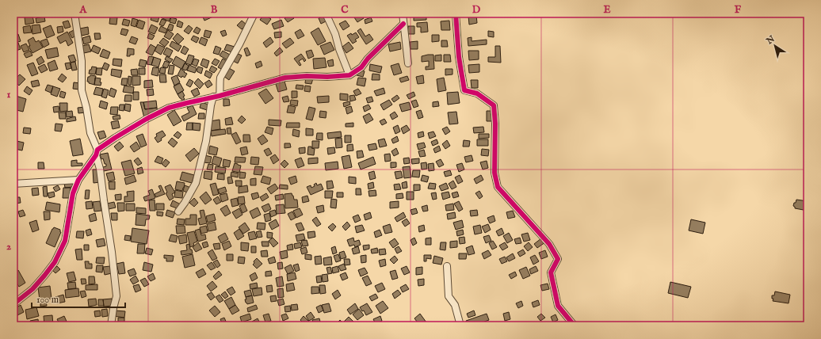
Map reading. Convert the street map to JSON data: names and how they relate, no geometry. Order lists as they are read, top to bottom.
{
  "scale_bar": "100 m",
  "north": "top left",
  "grid": {
    "columns": [
      "A",
      "B",
      "C",
      "D",
      "E",
      "F"
    ],
    "rows": ["1", "2"]
  }
}
